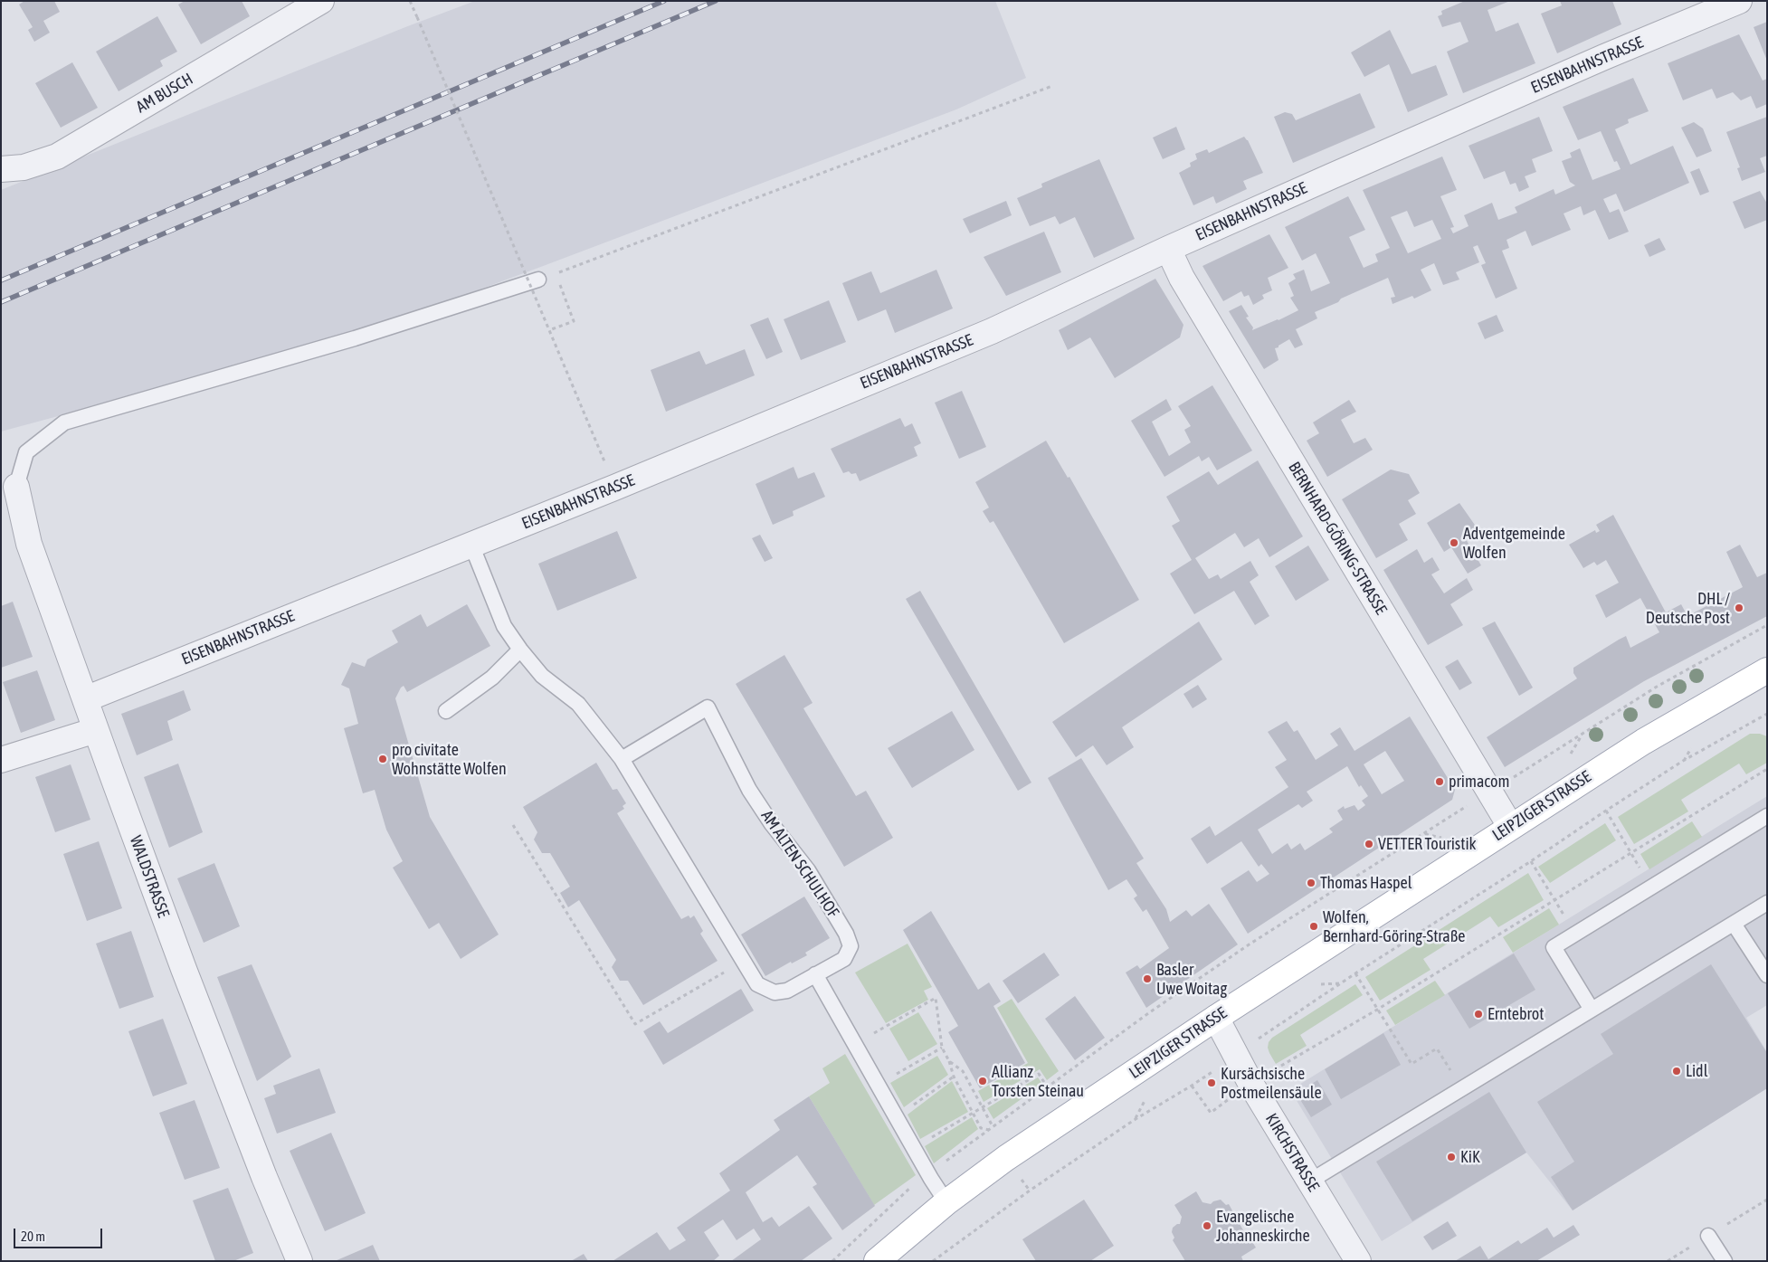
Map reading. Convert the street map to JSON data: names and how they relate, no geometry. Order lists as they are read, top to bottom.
{
  "streets": {
    "main road": ["LEIPZIGER STRASSE"],
    "street": [
      "EISENBAHNSTRASSE",
      "AM BUSCH",
      "BERNHARD-GÖRING-STRASSE",
      "WALDSTRASSE",
      "KIRCHSTRASSE"
    ],
    "lane": ["AM ALTEN SCHULHOF"]
  },
  "crossings": [
    ["EISENBAHNSTRASSE", "BERNHARD-GÖRING-STRASSE"],
    ["EISENBAHNSTRASSE", "AM ALTEN SCHULHOF"],
    ["EISENBAHNSTRASSE", "WALDSTRASSE"],
    ["BERNHARD-GÖRING-STRASSE", "LEIPZIGER STRASSE"],
    ["LEIPZIGER STRASSE", "KIRCHSTRASSE"]
  ],
  "places": [
    "Adventgemeinde Wolfen",
    "DHL / Deutsche Post",
    "pro civitate Wohnstätte Wolfen",
    "primacom",
    "VETTER Touristik",
    "Thomas Haspel",
    "Wolfen, Bernhard-Göring-Straße",
    "Basler Uwe Woitag",
    "Erntebrot",
    "Lidl",
    "Allianz Torsten Steinau",
    "Kursächsische Postmeilensäule",
    "KiK",
    "Evangelische Johanneskirche"
  ],
  "scale_bar": "20 m"
}
